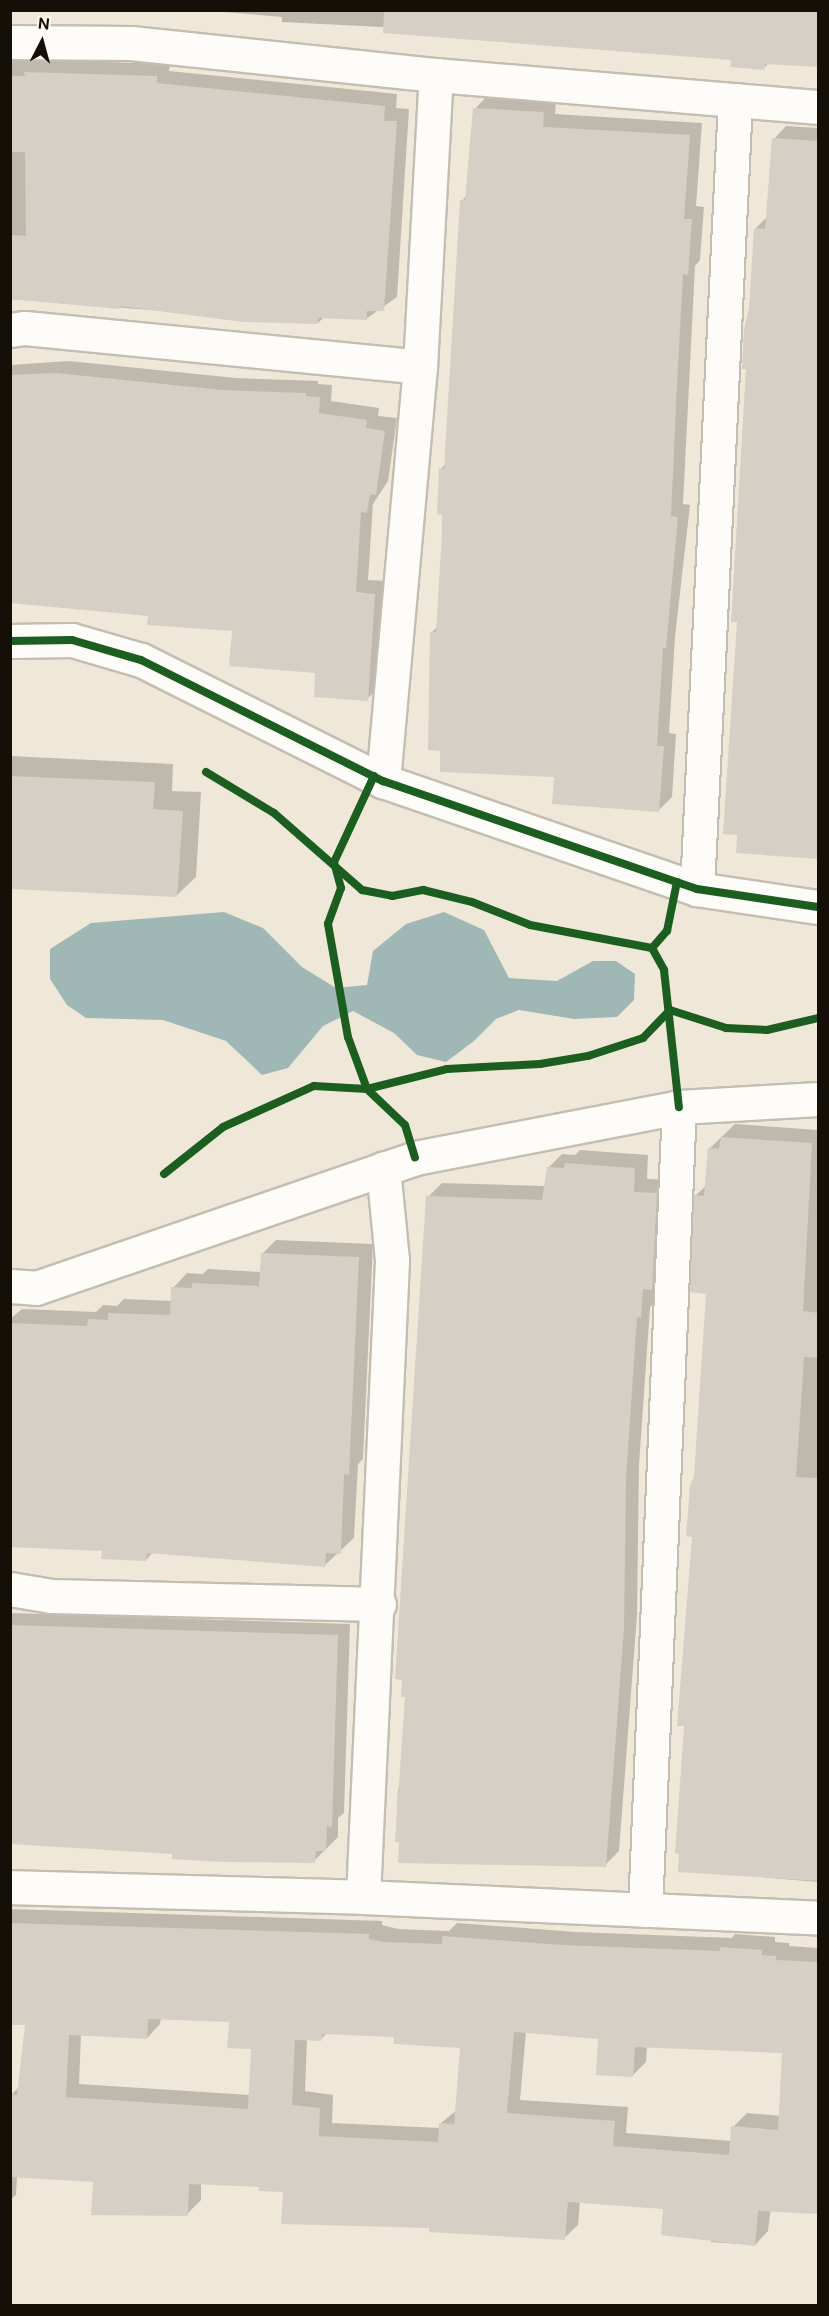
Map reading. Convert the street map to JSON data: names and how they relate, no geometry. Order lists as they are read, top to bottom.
{
  "north": "top"
}
